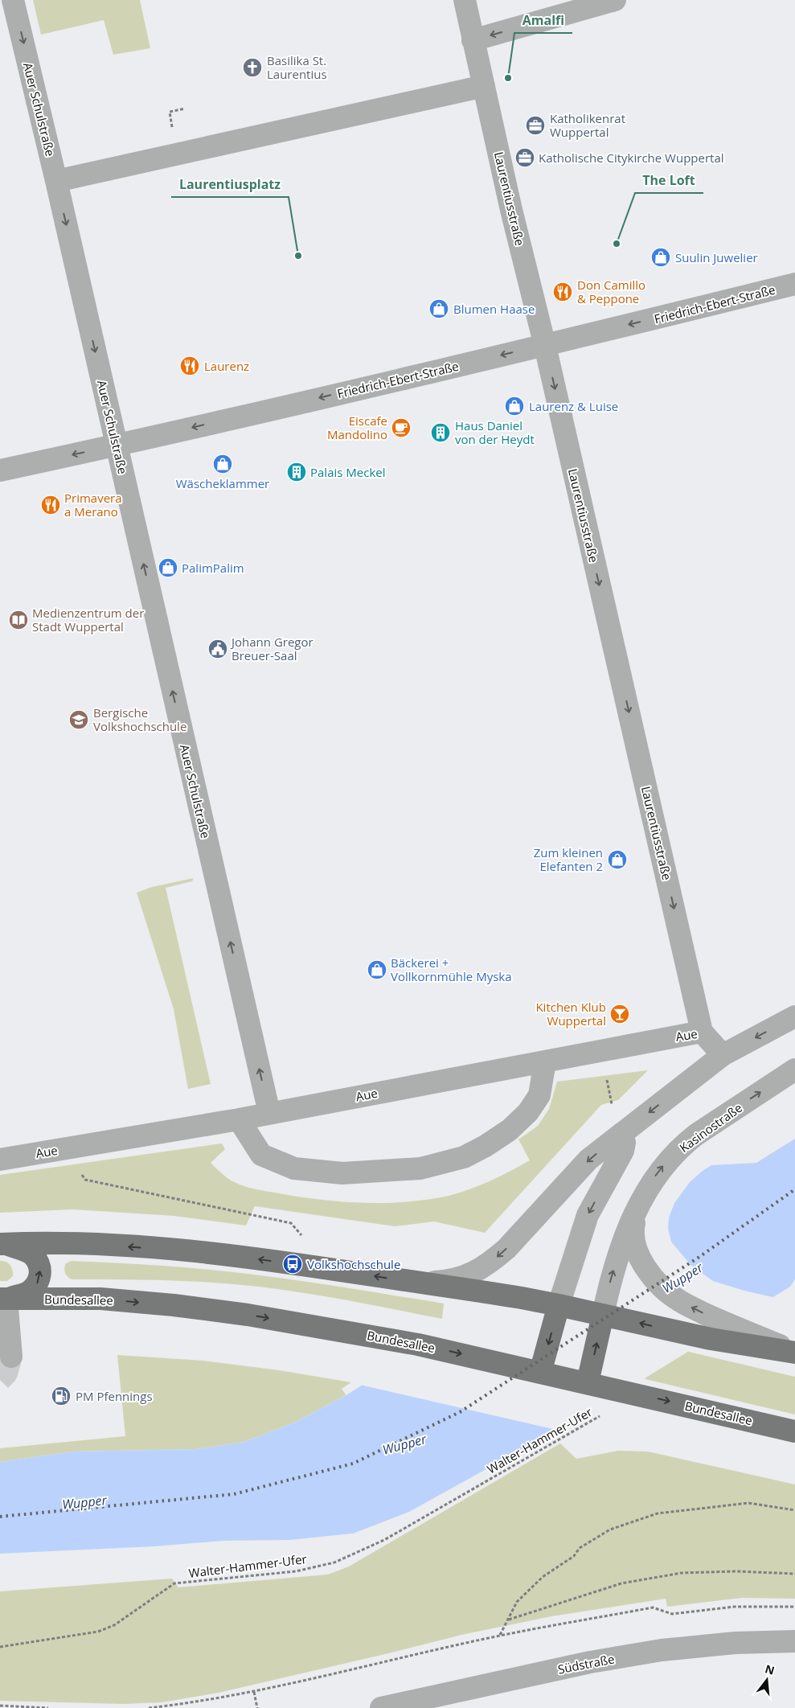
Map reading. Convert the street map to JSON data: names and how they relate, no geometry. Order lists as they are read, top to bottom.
{
  "streets": {
    "main road": ["Bundesallee"],
    "street": [
      "Auer Schulstraße",
      "Laurentiusstraße",
      "Friedrich-Ebert-Straße",
      "Aue",
      "Kasinostraße",
      "Südstraße"
    ],
    "path": ["Walter-Hammer-Ufer"]
  },
  "crossings": [
    ["Auer Schulstraße", "Friedrich-Ebert-Straße"],
    ["Auer Schulstraße", "Aue"],
    ["Laurentiusstraße", "Friedrich-Ebert-Straße"],
    ["Laurentiusstraße", "Aue"],
    ["Bundesallee", "Walter-Hammer-Ufer"]
  ],
  "one_way": ["Laurentiusstraße", "Friedrich-Ebert-Straße"],
  "water": ["Wupper"],
  "places": {
    "church": ["Basilika St. Laurentius"],
    "other": ["Amalfi", "The Loft", "Laurentiusplatz"],
    "office": ["Katholikenrat Wuppertal", "Katholische Citykirche Wuppertal"],
    "shop": [
      "Suulin Juwelier",
      "Blumen Haase",
      "Laurenz & Luise",
      "Wäscheklammer",
      "PalimPalim",
      "Zum kleinen Elefanten 2",
      "Bäckerei + Vollkornmühle Myska"
    ],
    "restaurant": ["Don Camillo & Peppone", "Laurenz", "Primavera a Merano"],
    "cafe": ["Eiscafe Mandolino"],
    "building": ["Haus Daniel von der Heydt", "Palais Meckel"],
    "library": ["Medienzentrum der Stadt Wuppertal"],
    "public building": ["Johann Gregor Breuer-Saal"],
    "school or university": ["Bergische Volkshochschule"],
    "bar": ["Kitchen Klub Wuppertal"],
    "bus stop": ["Volkshochschule"],
    "fuel station": ["PM Pfennings"]
  },
  "north": "top"
}
